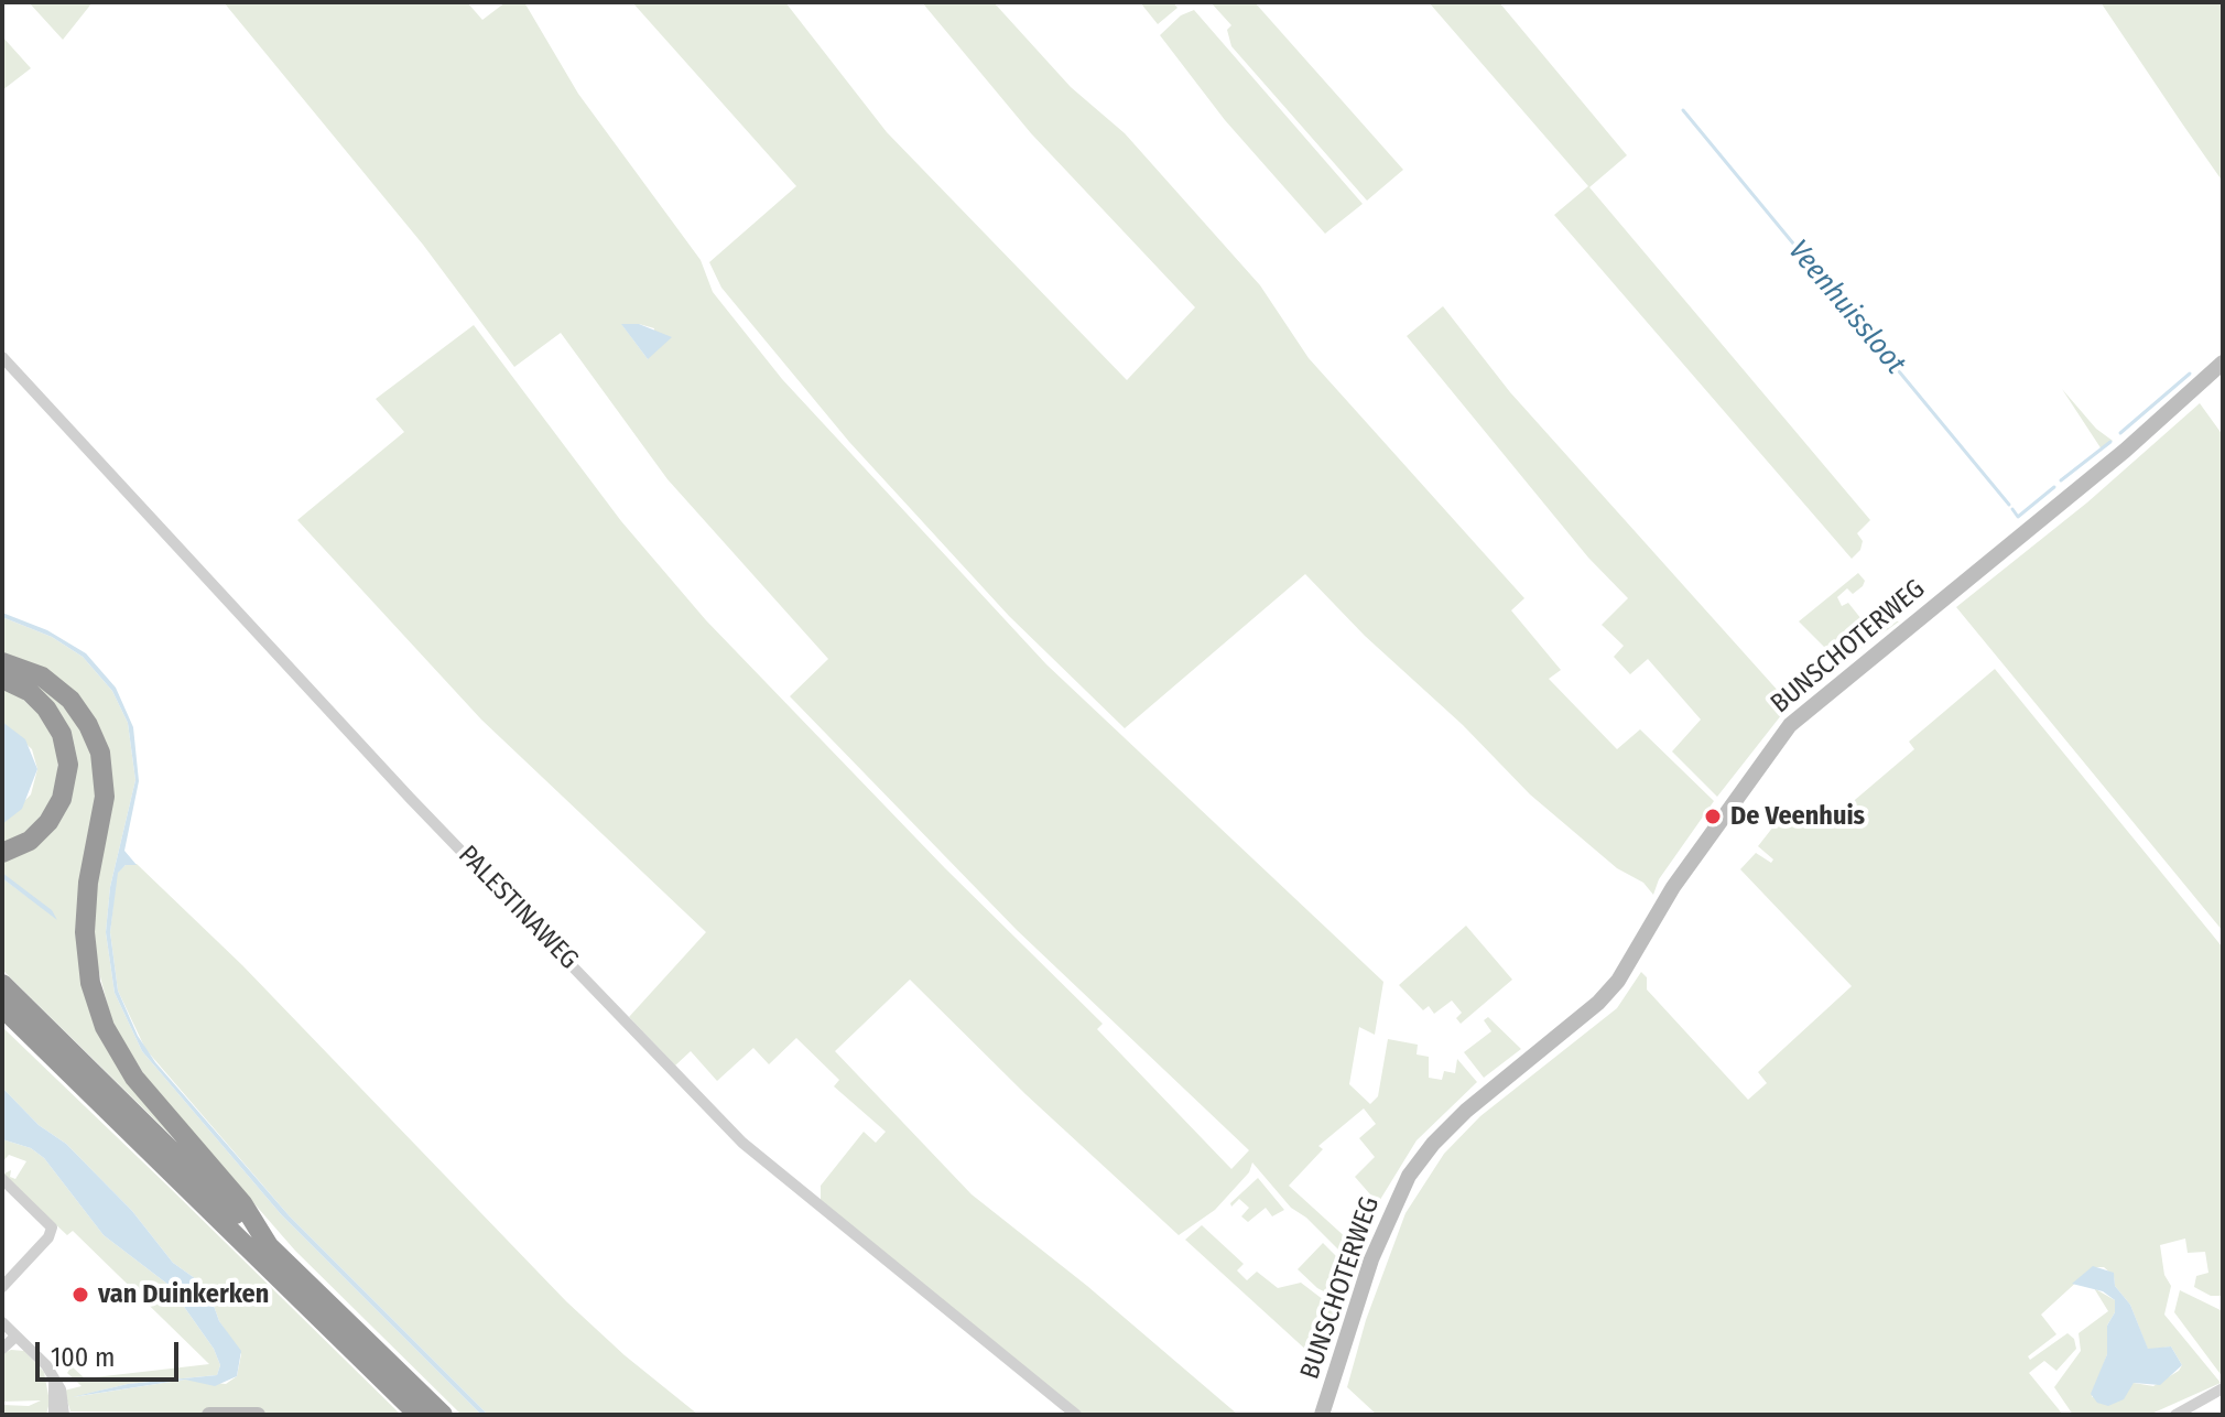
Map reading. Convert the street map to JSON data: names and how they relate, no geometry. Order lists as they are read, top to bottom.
{
  "streets": {
    "main road": ["BUNSCHOTERWEG"],
    "street": ["PALESTINAWEG"]
  },
  "water": ["Veenhuissloot"],
  "places": ["De Veenhuis", "van Duinkerken"],
  "scale_bar": "100 m"
}
